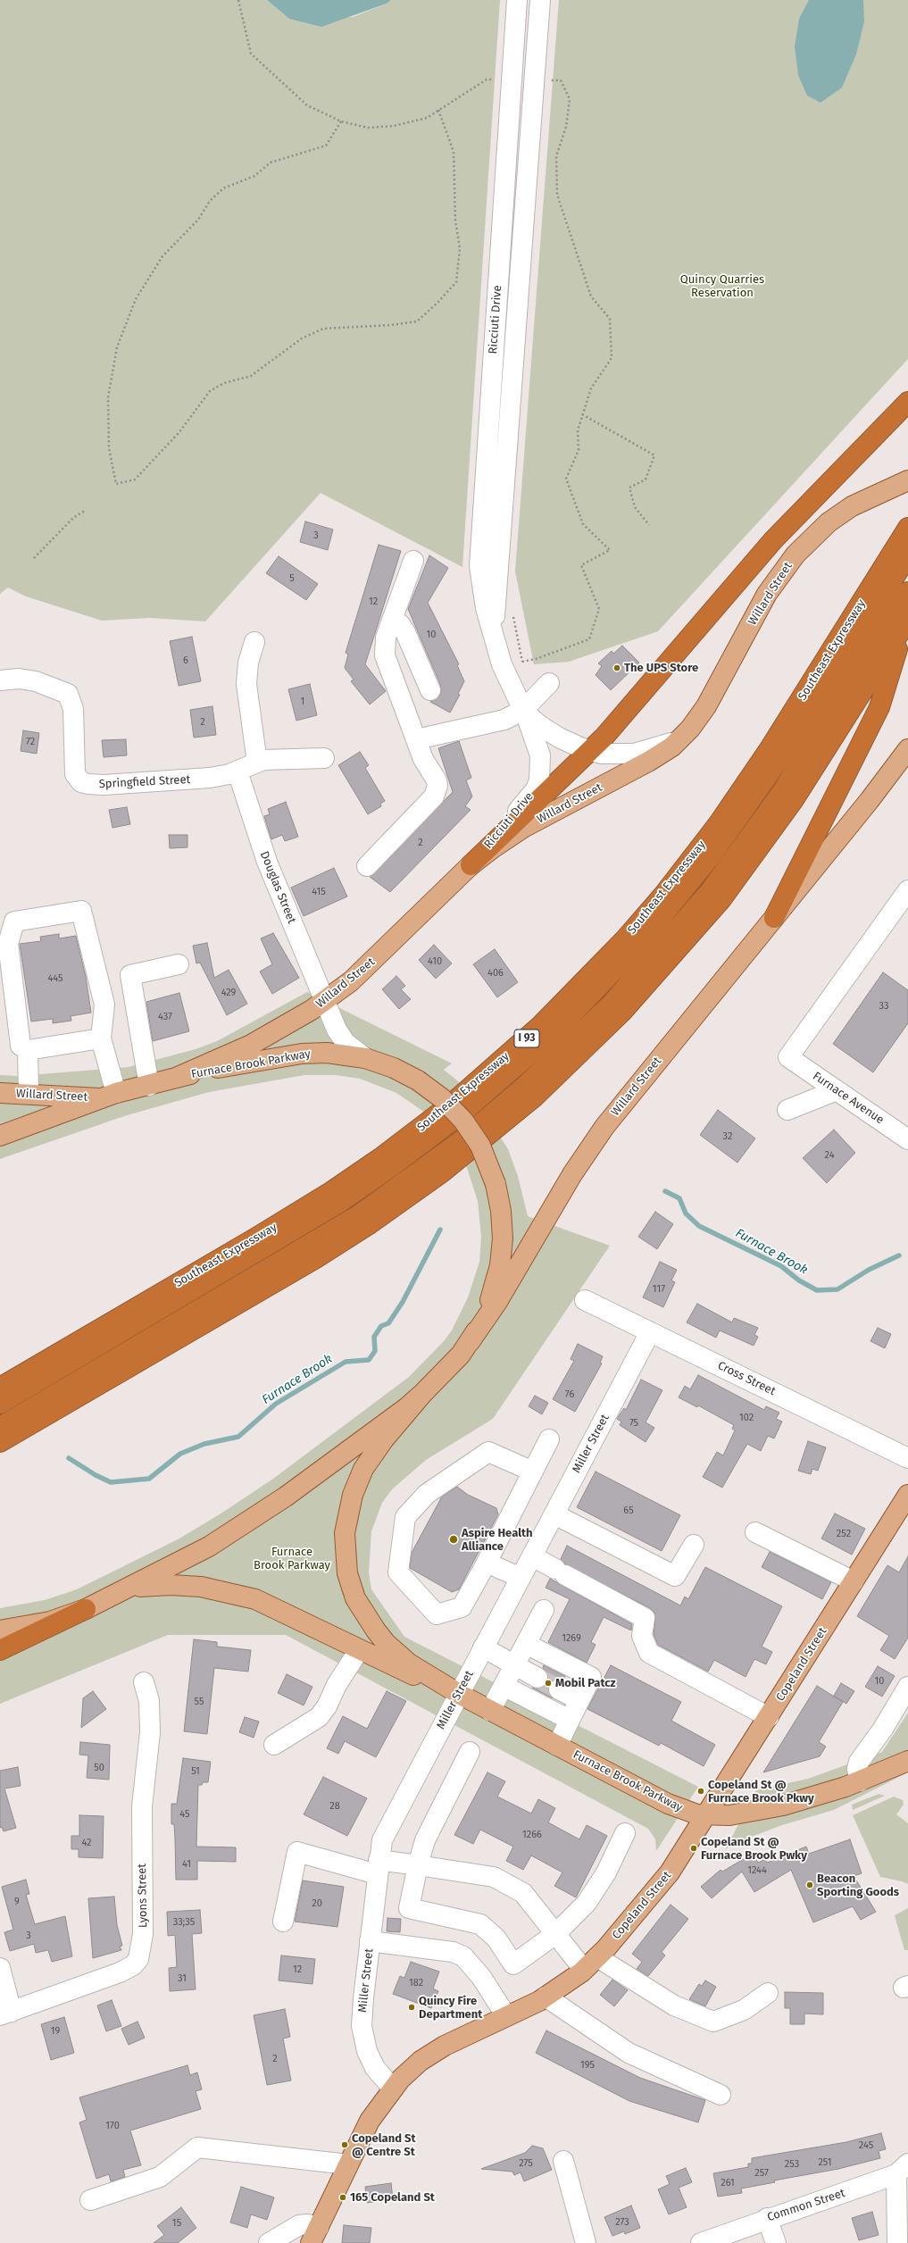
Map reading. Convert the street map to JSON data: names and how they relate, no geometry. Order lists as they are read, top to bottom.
{
  "streets": {
    "highway": ["Southeast Expressway", "I 93"],
    "main road": ["Willard Street", "Furnace Brook Parkway", "Copeland Street"],
    "street": [
      "Ricciuti Drive",
      "Springfield Street",
      "Douglas Street",
      "Furnace Avenue",
      "Cross Street",
      "Miller Street",
      "Lyons Street",
      "Common Street"
    ]
  },
  "crossings": [
    ["Ricciuti Drive", "Willard Street"],
    ["Willard Street", "Douglas Street"],
    ["Willard Street", "Furnace Brook Parkway"],
    ["Springfield Street", "Douglas Street"],
    ["Douglas Street", "Furnace Brook Parkway"],
    ["Furnace Brook Parkway", "Miller Street"],
    ["Furnace Brook Parkway", "Copeland Street"],
    ["Cross Street", "Miller Street"],
    ["Miller Street", "Copeland Street"]
  ],
  "water": ["Furnace Brook"],
  "parks": ["Quincy Quarries Reservation", "Furnace Brook Parkway"],
  "places": [
    "The UPS Store",
    "Aspire Health Alliance",
    "Mobil Patcz",
    "Copeland St @ Furnace Brook Pkwy",
    "Copeland St @ Furnace Brook Pwky",
    "Beacon Sporting Goods",
    "Quincy Fire Department",
    "Copeland St @ Centre St",
    "165 Copeland St"
  ],
  "house_numbers": [
    "3",
    "5",
    "12",
    "10",
    "6",
    "1",
    "2",
    "72",
    "2",
    "415",
    "410",
    "406",
    "445",
    "429",
    "33",
    "437",
    "32",
    "24",
    "117",
    "76",
    "102",
    "75",
    "65",
    "252",
    "1269",
    "10",
    "55",
    "50",
    "51",
    "28",
    "45",
    "1266",
    "42",
    "41",
    "1244",
    "9",
    "20",
    "33;35",
    "3",
    "12",
    "31",
    "182",
    "19",
    "2",
    "195",
    "170",
    "245",
    "251",
    "275",
    "253",
    "257",
    "261",
    "273",
    "15"
  ]
}
